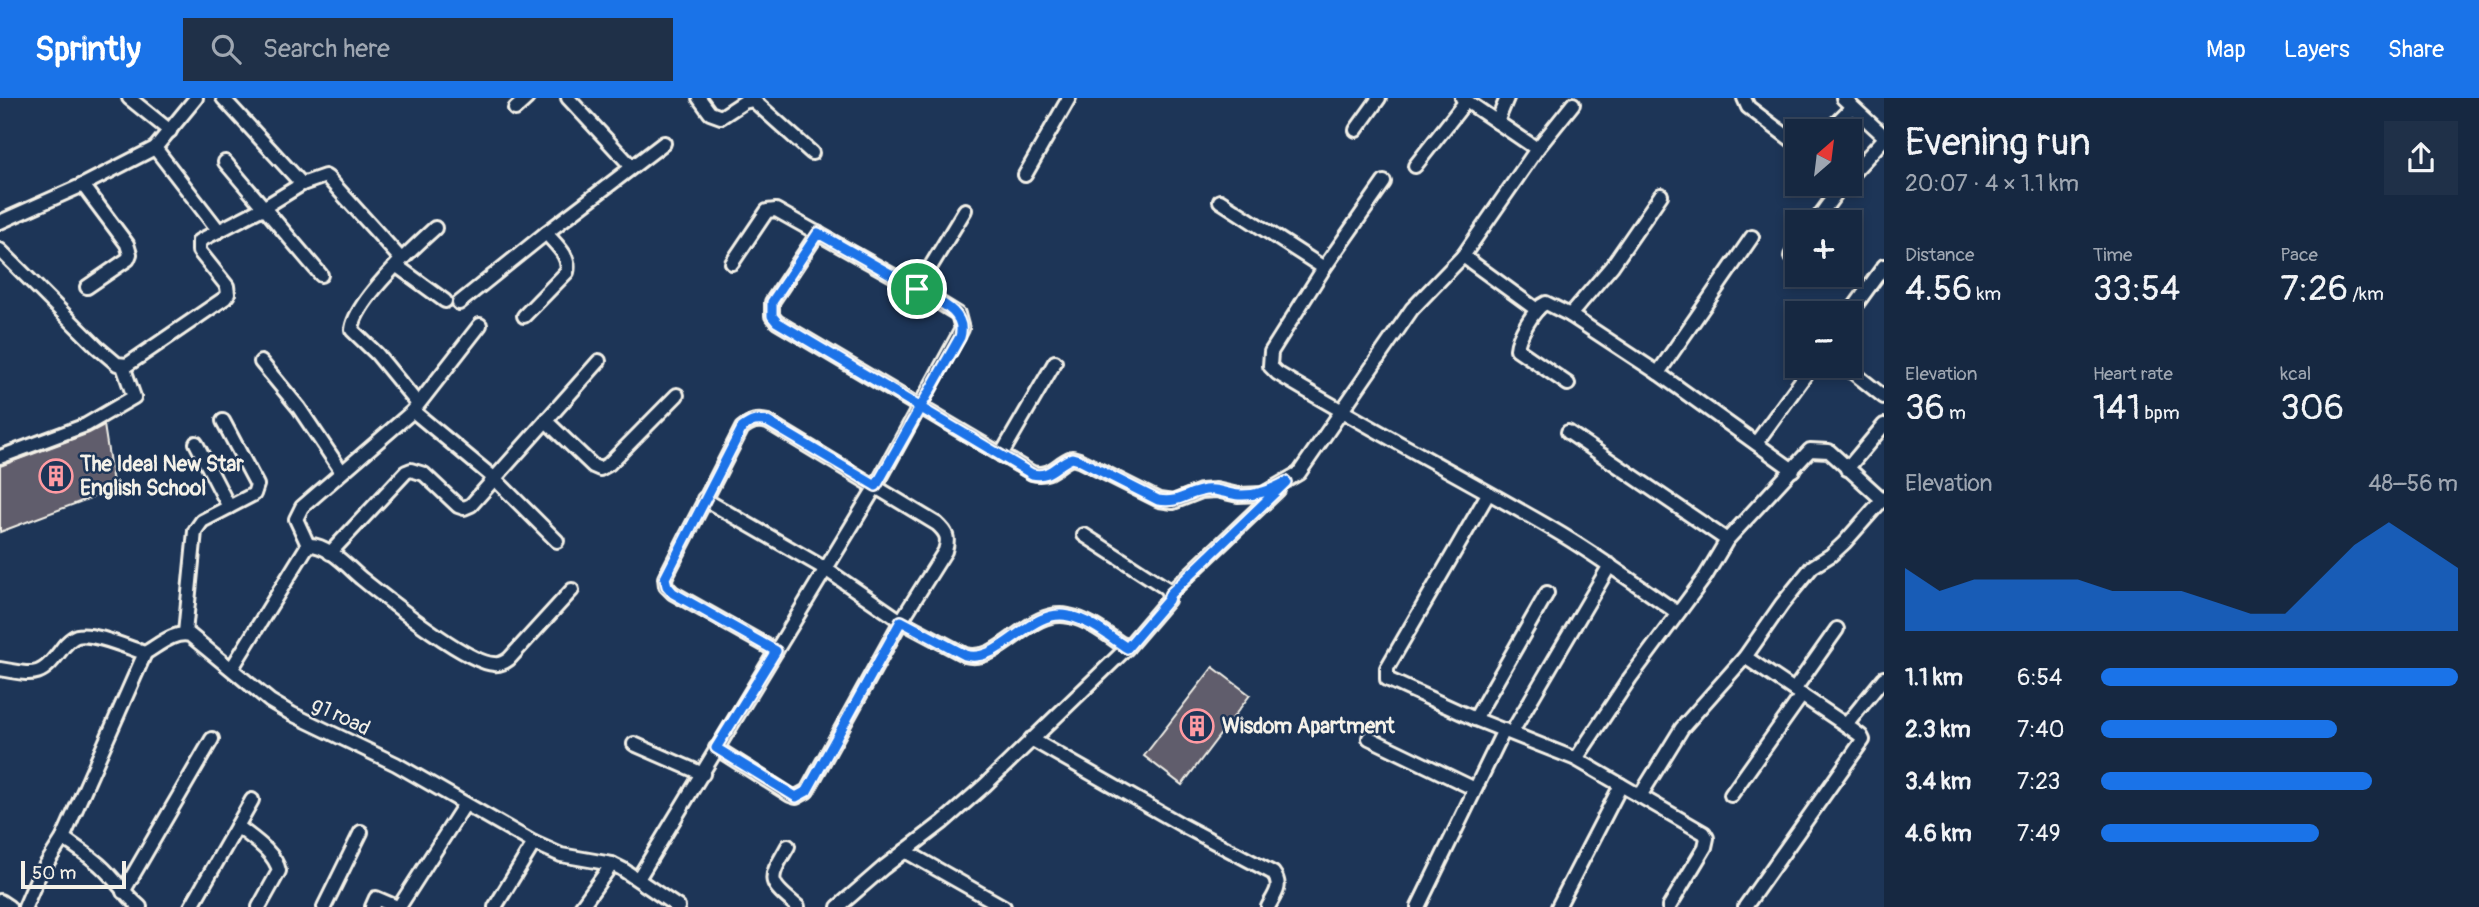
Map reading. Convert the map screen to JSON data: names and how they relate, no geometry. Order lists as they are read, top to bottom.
{
  "streets": {
    "street": ["g1 road"]
  },
  "places": {
    "building": ["The Ideal New Star English School", "Wisdom Apartment"]
  },
  "scale_bar": "50 m",
  "north": "top right",
  "page": {
    "header": "Sprintly",
    "search": "Search here",
    "nav": ["Map", "Layers", "Share"],
    "heading": ["Evening run", "20:07 · 4 × 1.1 km"],
    "map_buttons": ["+", "−"],
    "stats": [
      ["Distance", "4.56 km"],
      ["Time", "33:54"],
      ["Pace", "7:26 /km"],
      ["Elevation", "36 m"],
      ["Heart rate", "141 bpm"],
      ["kcal", "306"]
    ],
    "chart": ["Elevation", "48–56 m"],
    "list": [
      {
        "name": "1.1 km",
        "note": "6:54"
      },
      {
        "name": "2.3 km",
        "note": "7:40"
      },
      {
        "name": "3.4 km",
        "note": "7:23"
      },
      {
        "name": "4.6 km",
        "note": "7:49"
      }
    ],
    "scale": "50 m"
  }
}
